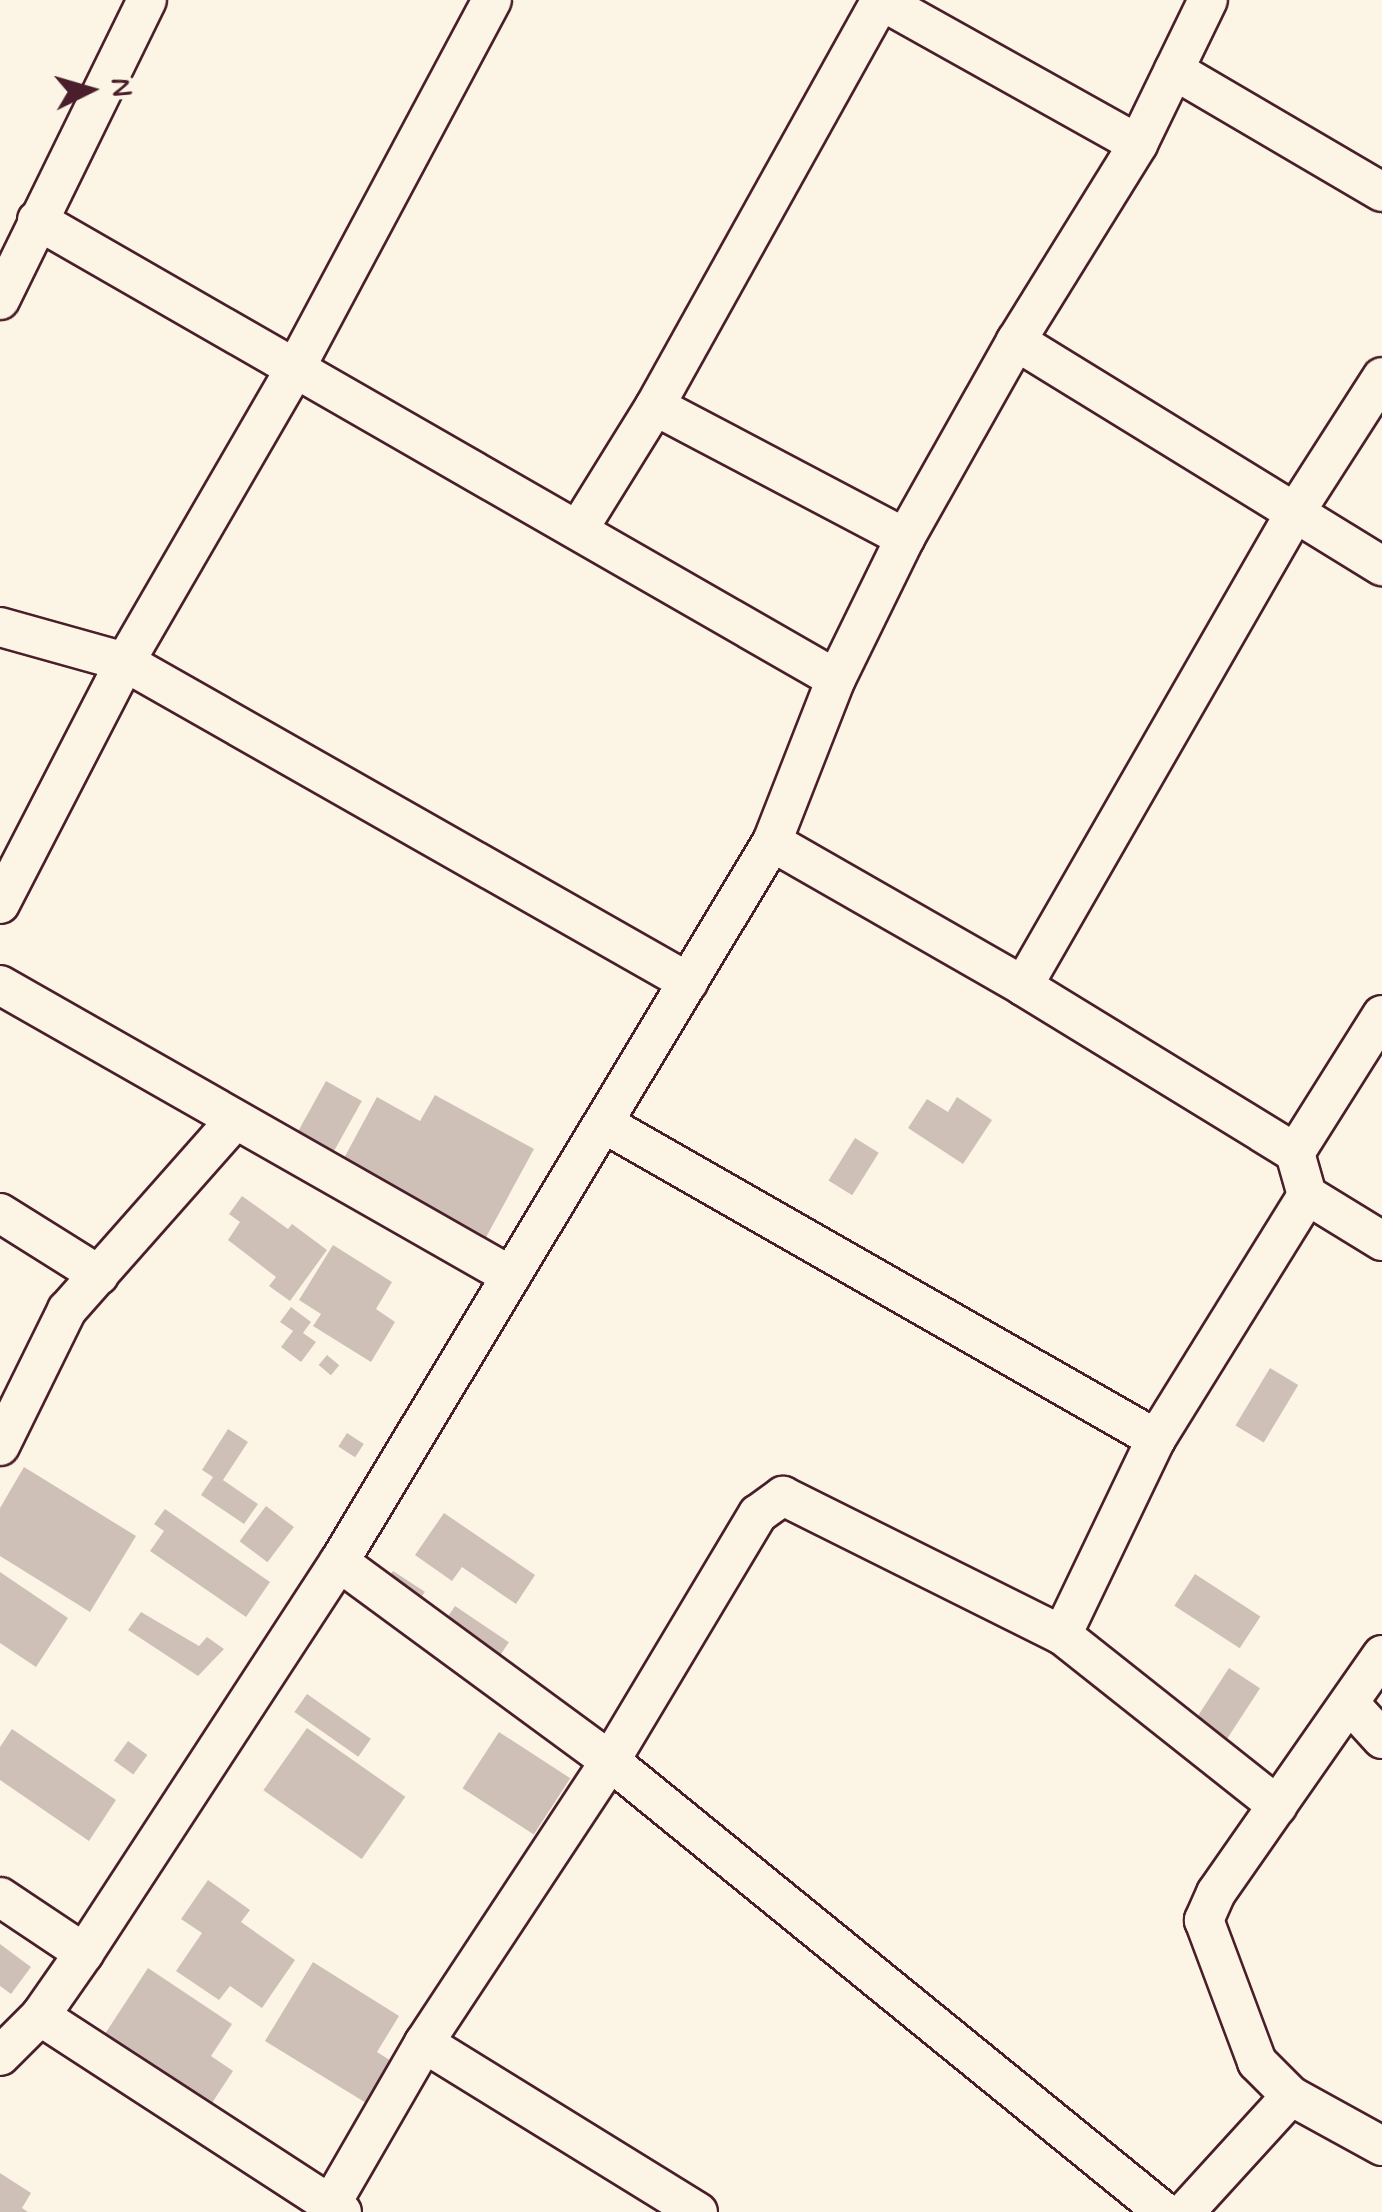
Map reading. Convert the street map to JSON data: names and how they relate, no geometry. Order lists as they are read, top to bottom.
{
  "north": "right"
}
